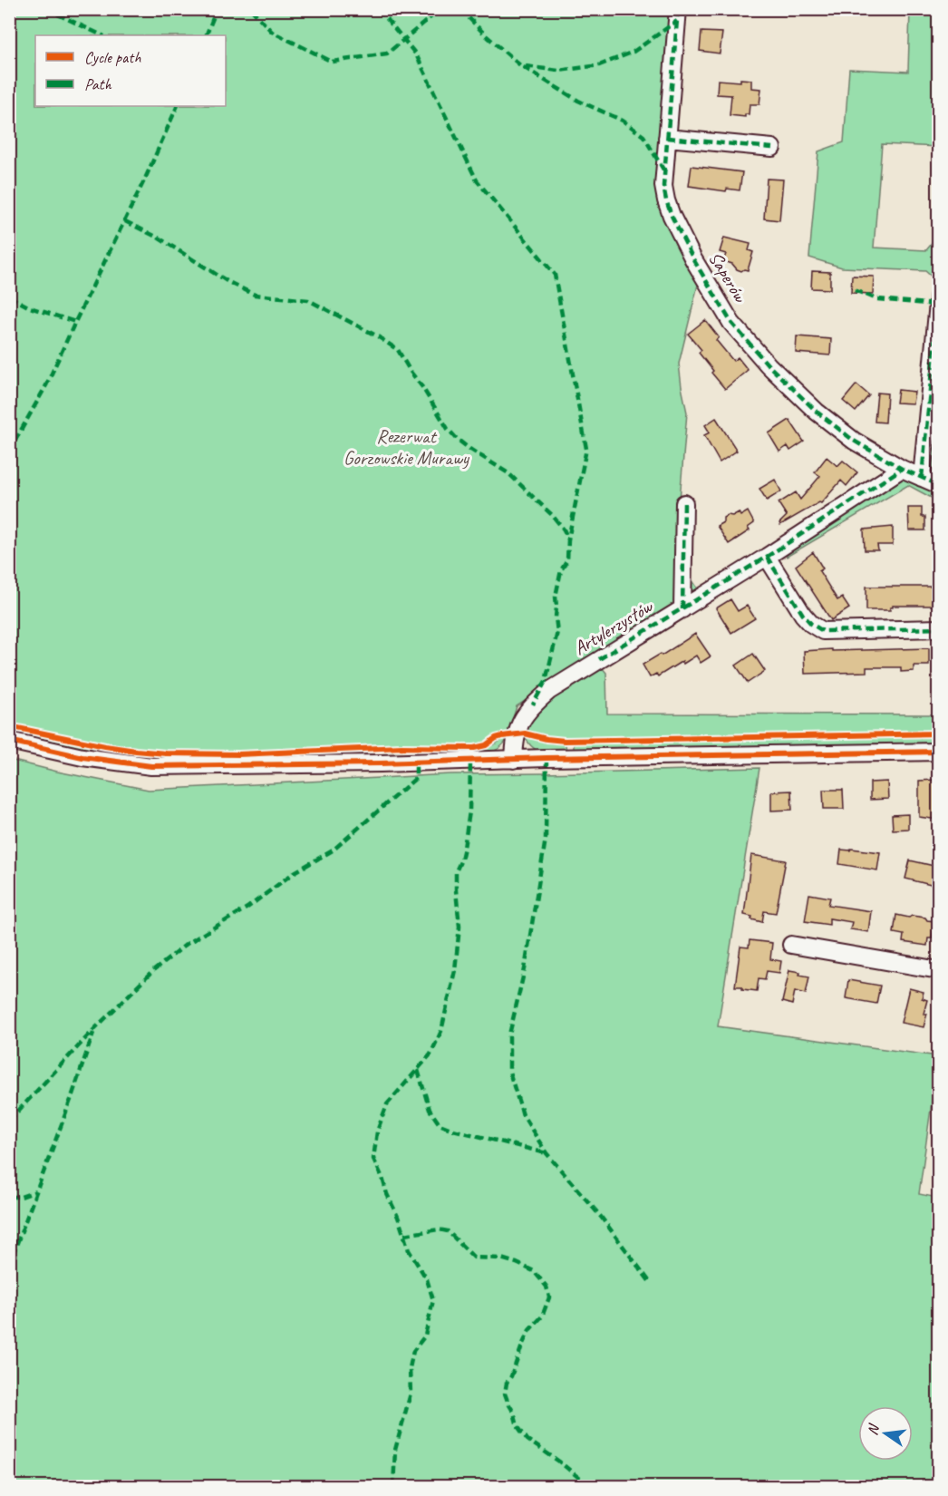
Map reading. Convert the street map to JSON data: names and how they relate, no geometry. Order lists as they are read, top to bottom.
{
  "streets": {
    "street": ["Saperów", "Artylerzystów"]
  },
  "crossings": [
    ["Saperów", "Artylerzystów"]
  ],
  "parks": ["Rezerwat Gorzowskie Murawy"],
  "legend": ["Cycle path", "Path"],
  "north": "left"
}
